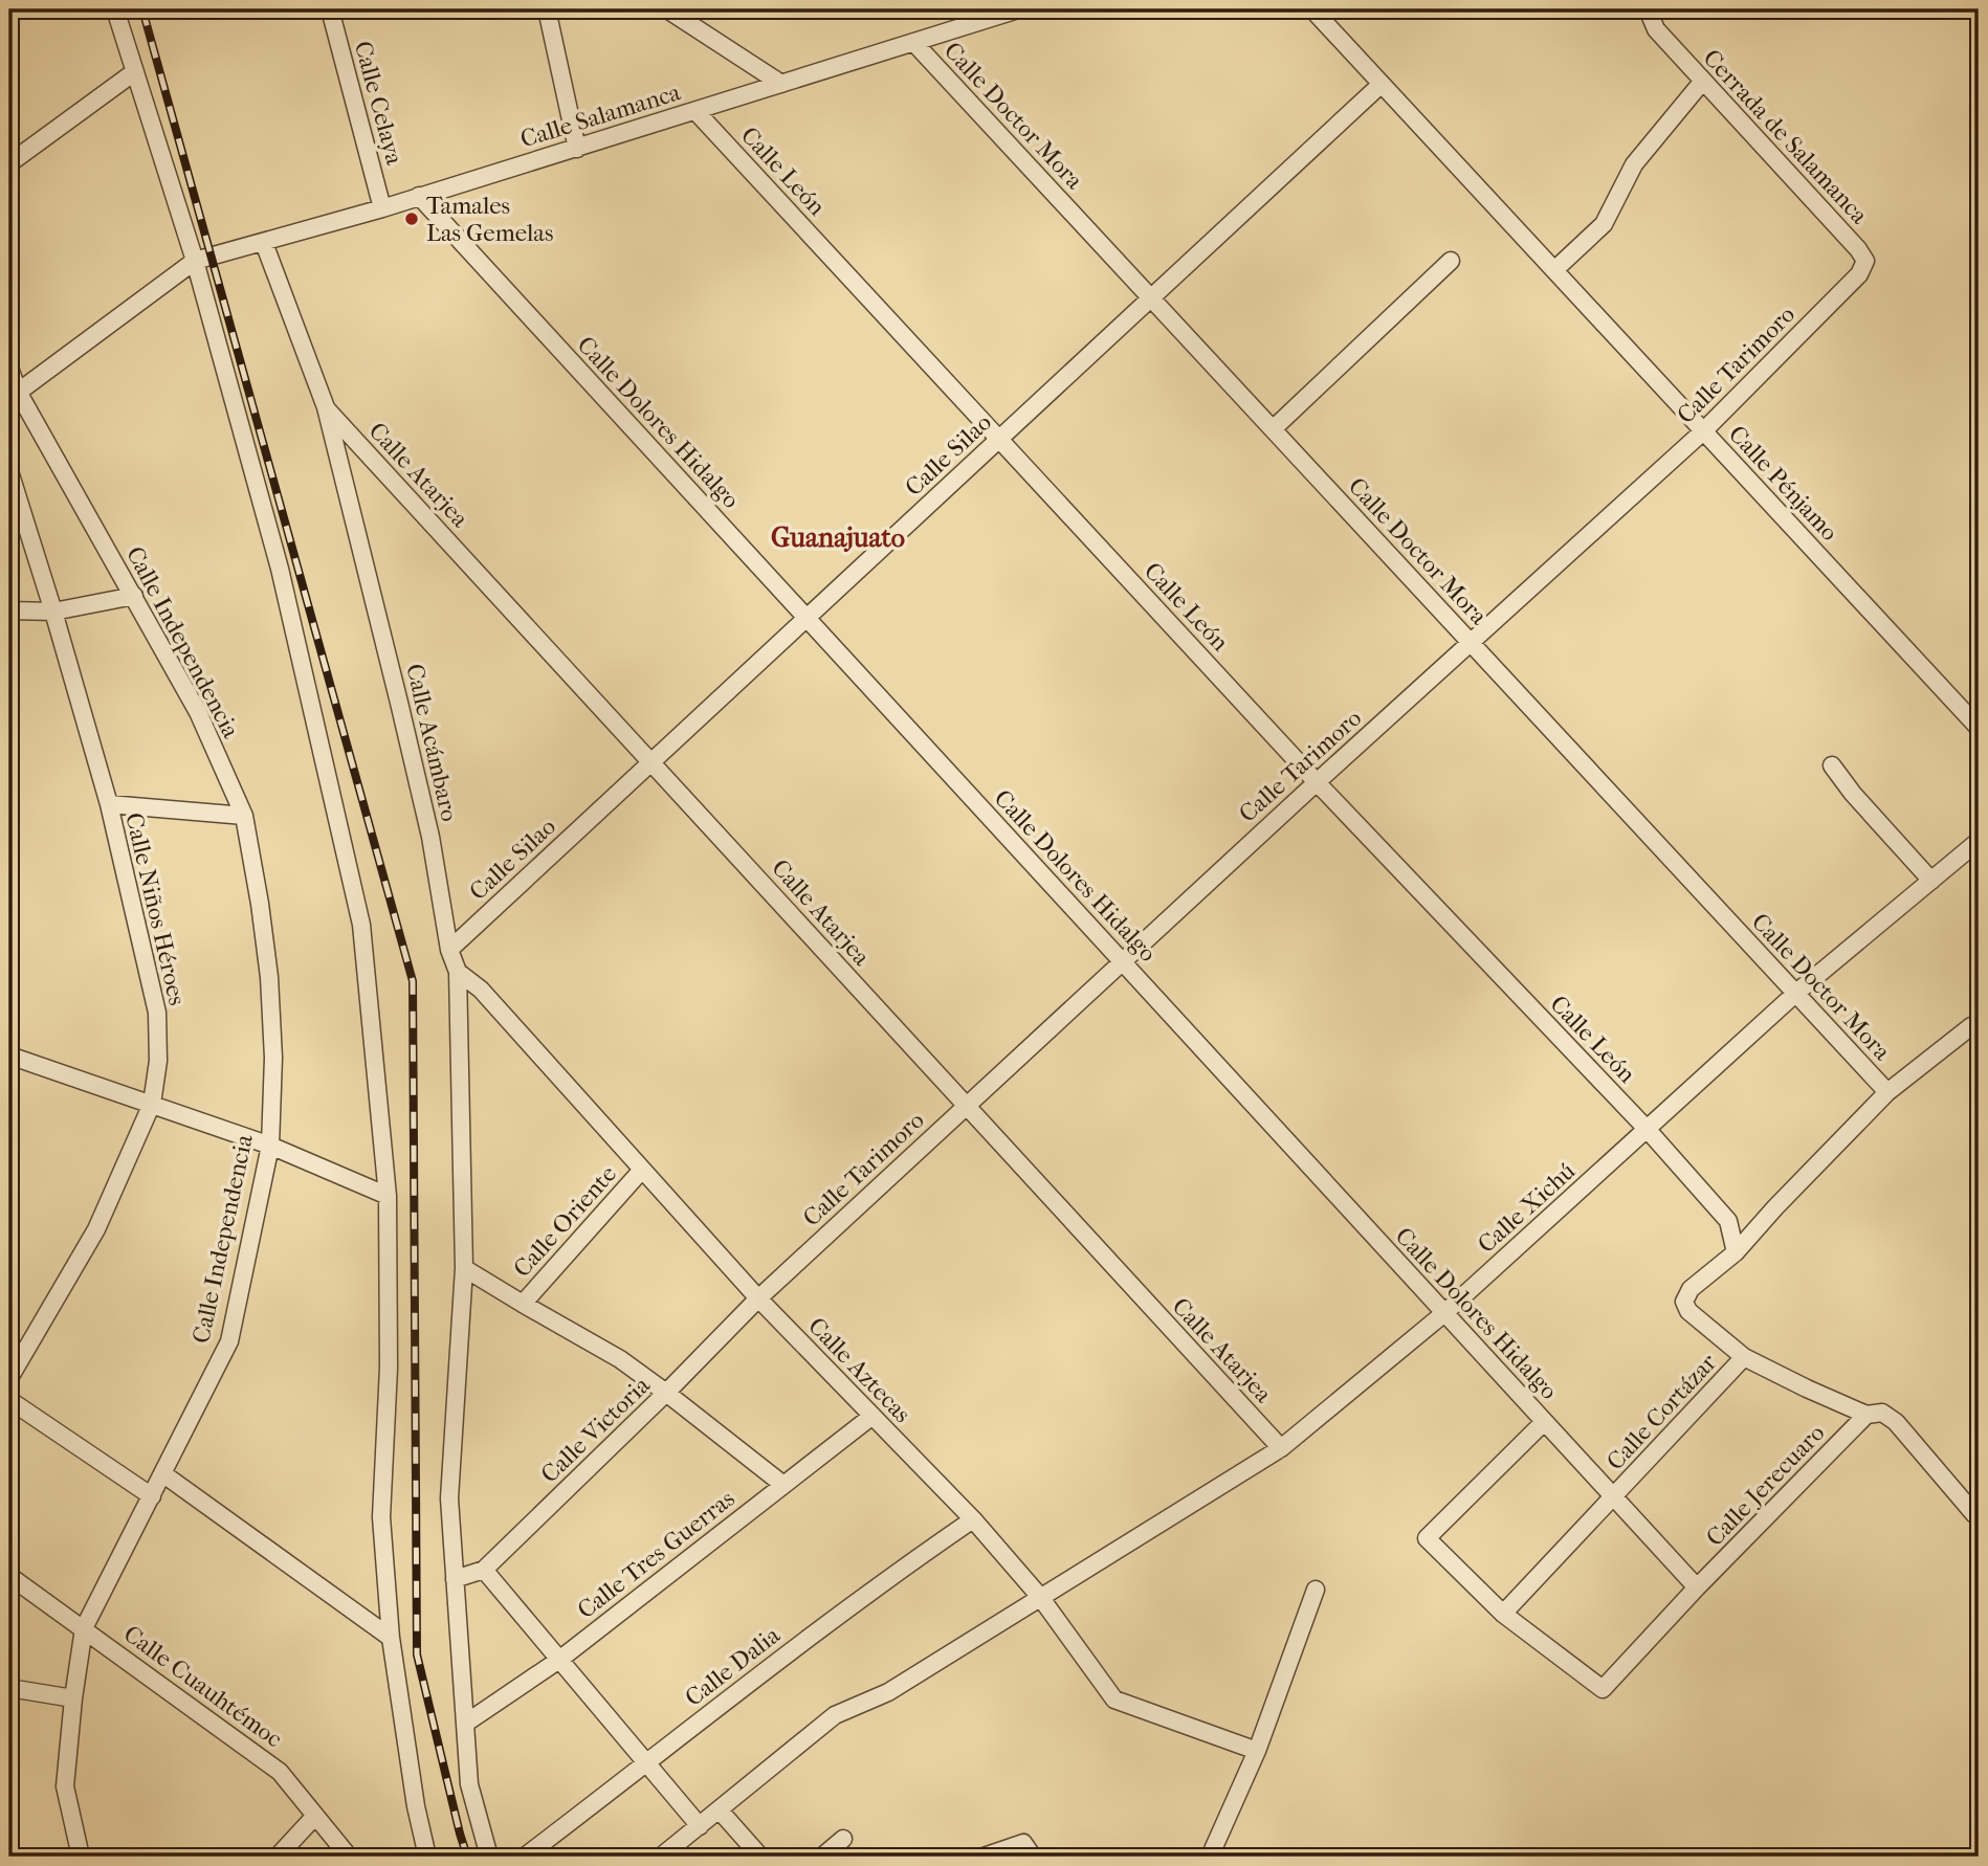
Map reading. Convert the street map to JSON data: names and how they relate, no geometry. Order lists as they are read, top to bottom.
{
  "streets": {
    "street": [
      "Calle Celaya",
      "Calle Salamanca",
      "Calle Doctor Mora",
      "Cerrada de Salamanca",
      "Calle León",
      "Calle Tarimoro",
      "Calle Dolores Hidalgo",
      "Calle Silao",
      "Calle Atarjea",
      "Calle Pénjamo",
      "Calle Independencia",
      "Calle Acámbaro",
      "Calle Niños Héroes",
      "Calle Xichú",
      "Calle Oriente",
      "Calle Aztecas",
      "Calle Cortázar",
      "Calle Victoria",
      "Calle Jerecuaro",
      "Calle Tres Guerras",
      "Calle Dalia",
      "Calle Cuauhtémoc"
    ]
  },
  "crossings": [
    ["Calle Celaya", "Calle Salamanca"],
    ["Calle Salamanca", "Calle Doctor Mora"],
    ["Calle Salamanca", "Calle León"],
    ["Calle Salamanca", "Calle Dolores Hidalgo"],
    ["Calle Salamanca", "Calle Acámbaro"],
    ["Calle Doctor Mora", "Calle Tarimoro"],
    ["Calle Doctor Mora", "Calle Silao"],
    ["Calle Doctor Mora", "Calle Xichú"],
    ["Cerrada de Salamanca", "Calle Tarimoro"],
    ["Calle León", "Calle Tarimoro"],
    ["Calle León", "Calle Silao"],
    ["Calle León", "Calle Xichú"],
    ["Calle Tarimoro", "Calle Dolores Hidalgo"],
    ["Calle Tarimoro", "Calle Atarjea"],
    ["Calle Tarimoro", "Calle Pénjamo"],
    ["Calle Tarimoro", "Calle Aztecas"],
    ["Calle Tarimoro", "Calle Victoria"],
    ["Calle Dolores Hidalgo", "Calle Silao"],
    ["Calle Dolores Hidalgo", "Calle Xichú"],
    ["Calle Dolores Hidalgo", "Calle Cortázar"],
    ["Calle Dolores Hidalgo", "Calle Jerecuaro"],
    ["Calle Silao", "Calle Atarjea"],
    ["Calle Silao", "Calle Pénjamo"],
    ["Calle Silao", "Calle Acámbaro"],
    ["Calle Atarjea", "Calle Acámbaro"],
    ["Calle Atarjea", "Calle Xichú"],
    ["Calle Independencia", "Calle Cuauhtémoc"],
    ["Calle Acámbaro", "Calle Aztecas"],
    ["Calle Acámbaro", "Calle Victoria"],
    ["Calle Acámbaro", "Calle Tres Guerras"],
    ["Calle Xichú", "Calle Aztecas"],
    ["Calle Oriente", "Calle Aztecas"],
    ["Calle Aztecas", "Calle Victoria"],
    ["Calle Aztecas", "Calle Tres Guerras"],
    ["Calle Aztecas", "Calle Dalia"],
    ["Calle Cortázar", "Calle Jerecuaro"]
  ],
  "districts": ["Guanajuato"],
  "places": ["Tamales Las Gemelas"]
}
